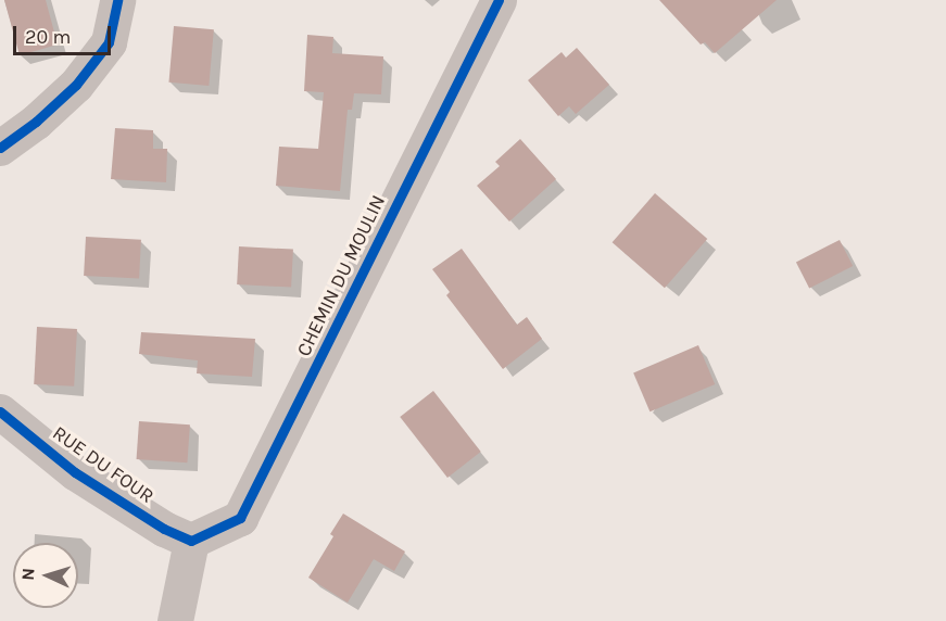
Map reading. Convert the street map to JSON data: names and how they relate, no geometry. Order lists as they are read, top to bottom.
{
  "streets": {
    "street": ["CHEMIN DU MOULIN", "RUE DU FOUR"]
  },
  "crossings": [
    ["CHEMIN DU MOULIN", "RUE DU FOUR"]
  ],
  "scale_bar": "20 m",
  "north": "left"
}
